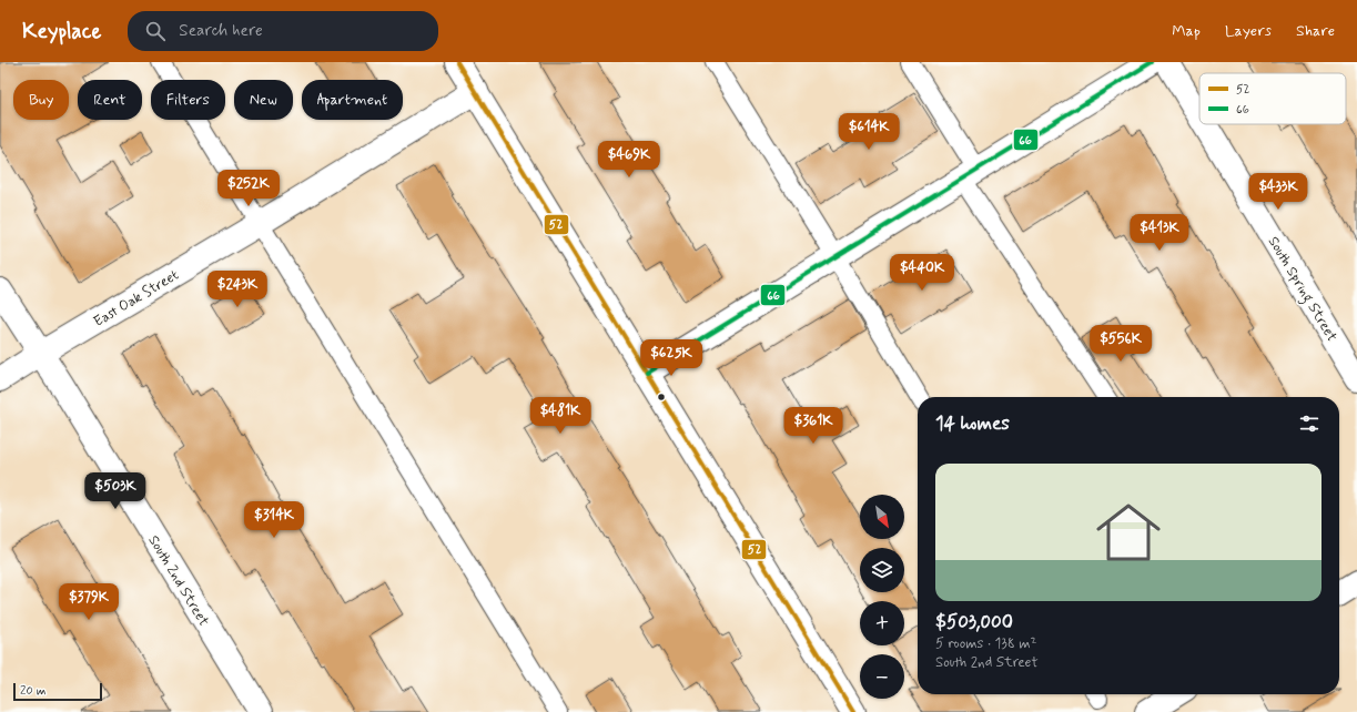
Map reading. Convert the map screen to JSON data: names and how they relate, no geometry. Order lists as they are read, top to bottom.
{
  "streets": {
    "street": ["South Spring Street", "East Oak Street", "South 2nd Street"]
  },
  "crossings": [
    ["East Oak Street", "South 2nd Street"]
  ],
  "lines": ["transit line 52", "transit line 66"],
  "legend": ["52", "66"],
  "scale_bar": "20 m",
  "north": "bottom right",
  "page": {
    "header": "Keyplace",
    "search": "Search here",
    "nav": ["Map", "Layers", "Share"],
    "chip": [
      "Buy",
      "Rent",
      "Filters",
      "New",
      "Apartment"
    ],
    "price": [
      "$614K",
      "$469K",
      "$252K",
      "$433K",
      "$413K",
      "$440K",
      "$243K",
      "$556K",
      "$625K",
      "$481K",
      "$361K",
      "$503K",
      "$314K",
      "$379K"
    ],
    "heading": "14 homes",
    "list": [
      {
        "name": "$503,000",
        "note": "5 rooms · 138 m² · South 2nd Street"
      }
    ],
    "map_buttons": ["+", "−"],
    "scale": "20 m"
  }
}
